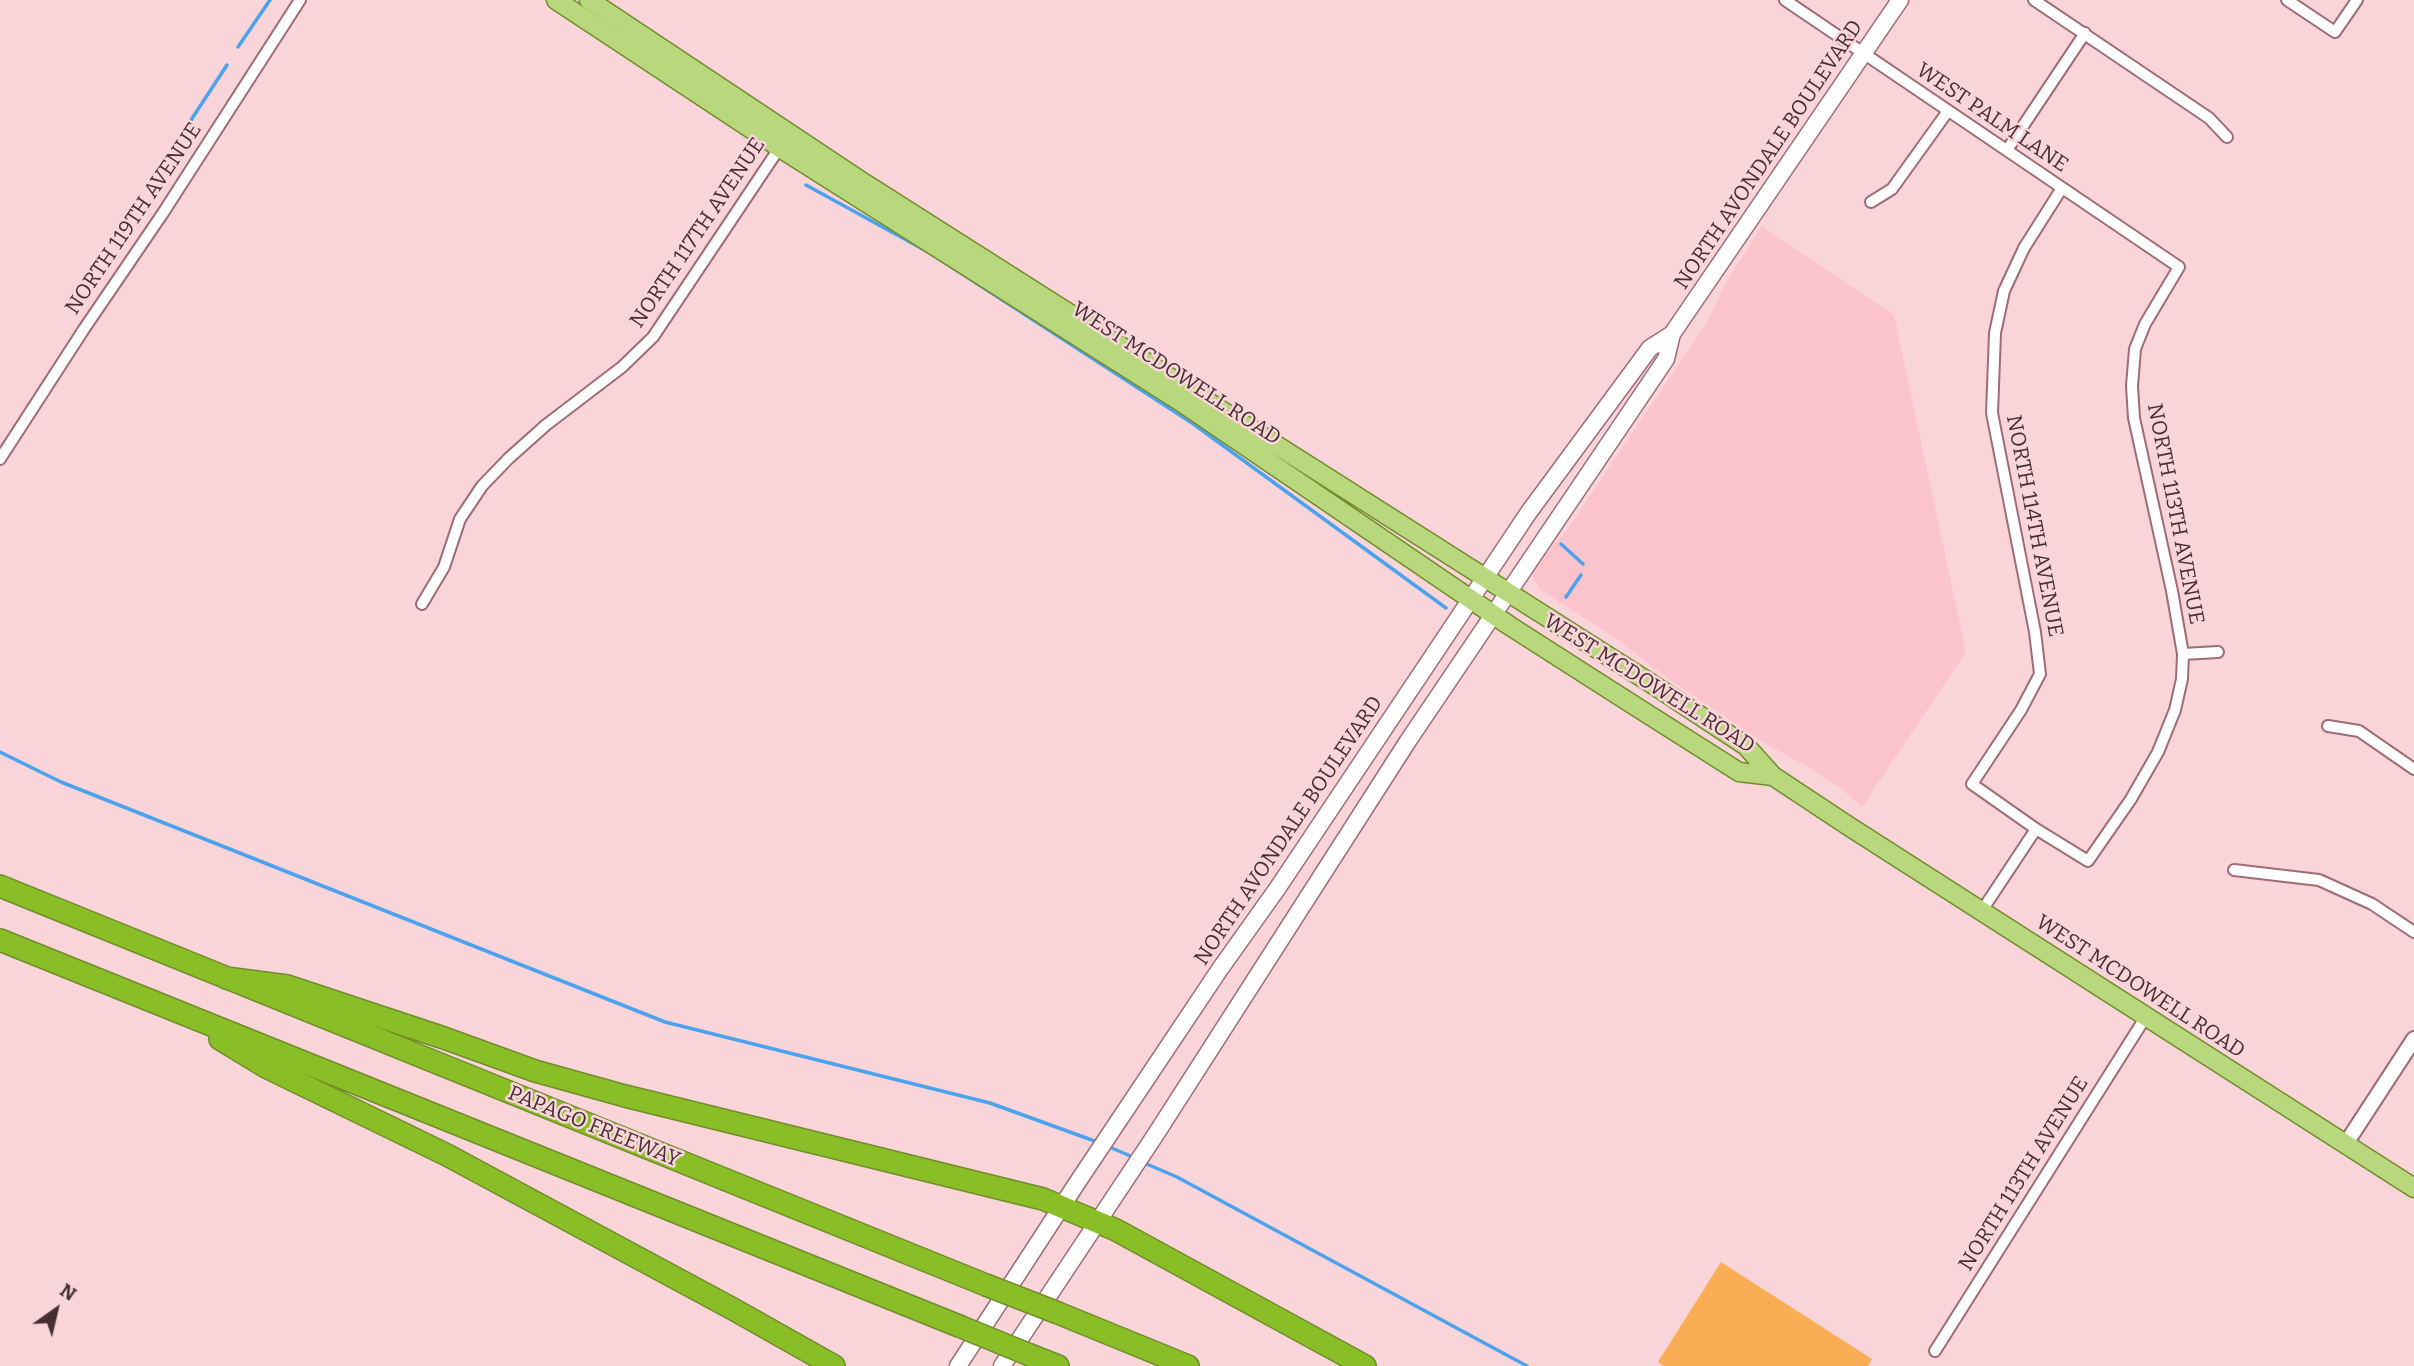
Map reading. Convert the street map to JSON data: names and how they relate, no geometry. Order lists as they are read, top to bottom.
{
  "streets": {
    "highway": ["PAPAGO FREEWAY"],
    "main road": ["NORTH AVONDALE BOULEVARD", "WEST MCDOWELL ROAD"],
    "street": [
      "WEST PALM LANE",
      "NORTH 119TH AVENUE",
      "NORTH 117TH AVENUE",
      "NORTH 113TH AVENUE",
      "NORTH 114TH AVENUE"
    ]
  },
  "crossings": [
    ["WEST PALM LANE", "NORTH AVONDALE BOULEVARD"],
    ["WEST PALM LANE", "NORTH 113TH AVENUE"],
    ["WEST PALM LANE", "NORTH 114TH AVENUE"],
    ["NORTH AVONDALE BOULEVARD", "WEST MCDOWELL ROAD"],
    ["NORTH 117TH AVENUE", "WEST MCDOWELL ROAD"],
    ["WEST MCDOWELL ROAD", "NORTH 113TH AVENUE"],
    ["NORTH 113TH AVENUE", "NORTH 114TH AVENUE"]
  ],
  "north": "top right"
}
